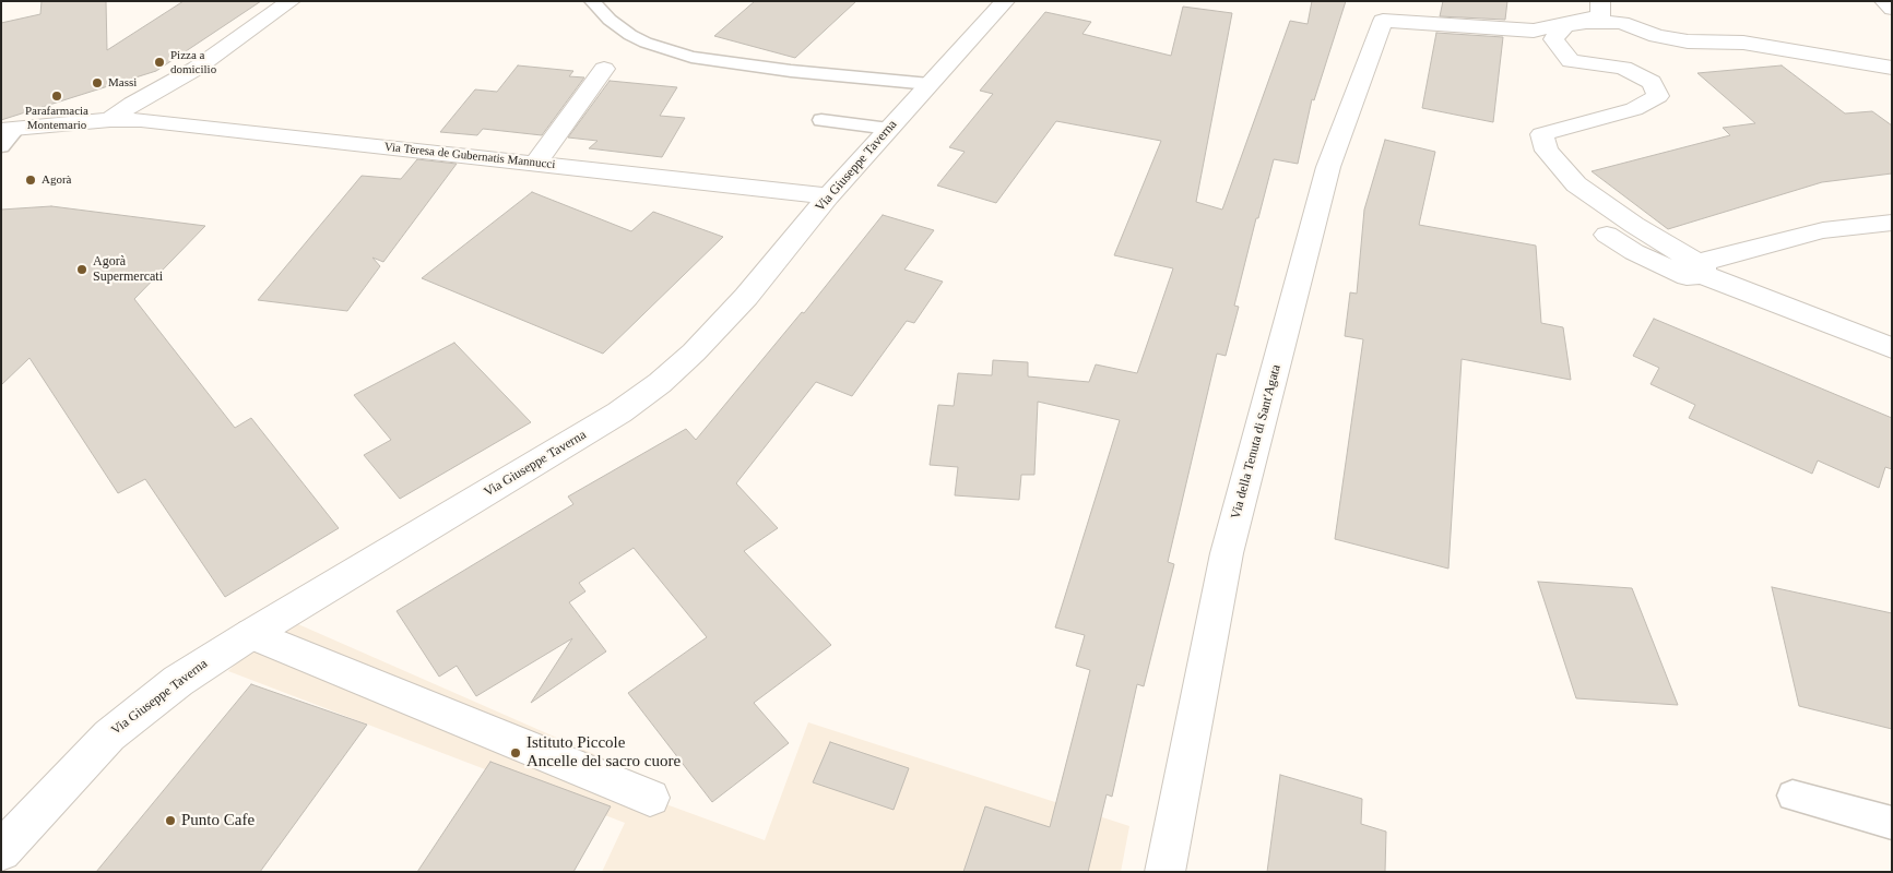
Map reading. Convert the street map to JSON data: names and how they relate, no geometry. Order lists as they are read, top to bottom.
{
  "streets": {
    "street": ["Via Teresa de Gubernatis Mannucci", "Via Giuseppe Taverna", "Via della Tenuta di Sant'Agata"]
  },
  "crossings": [
    ["Via Teresa de Gubernatis Mannucci", "Via Giuseppe Taverna"]
  ],
  "places": [
    "Pizza a domicilio",
    "Massi",
    "Parafarmacia Montemario",
    "Agorà",
    "Agorà Supermercati",
    "Istituto Piccole Ancelle del sacro cuore",
    "Punto Cafe"
  ]
}
